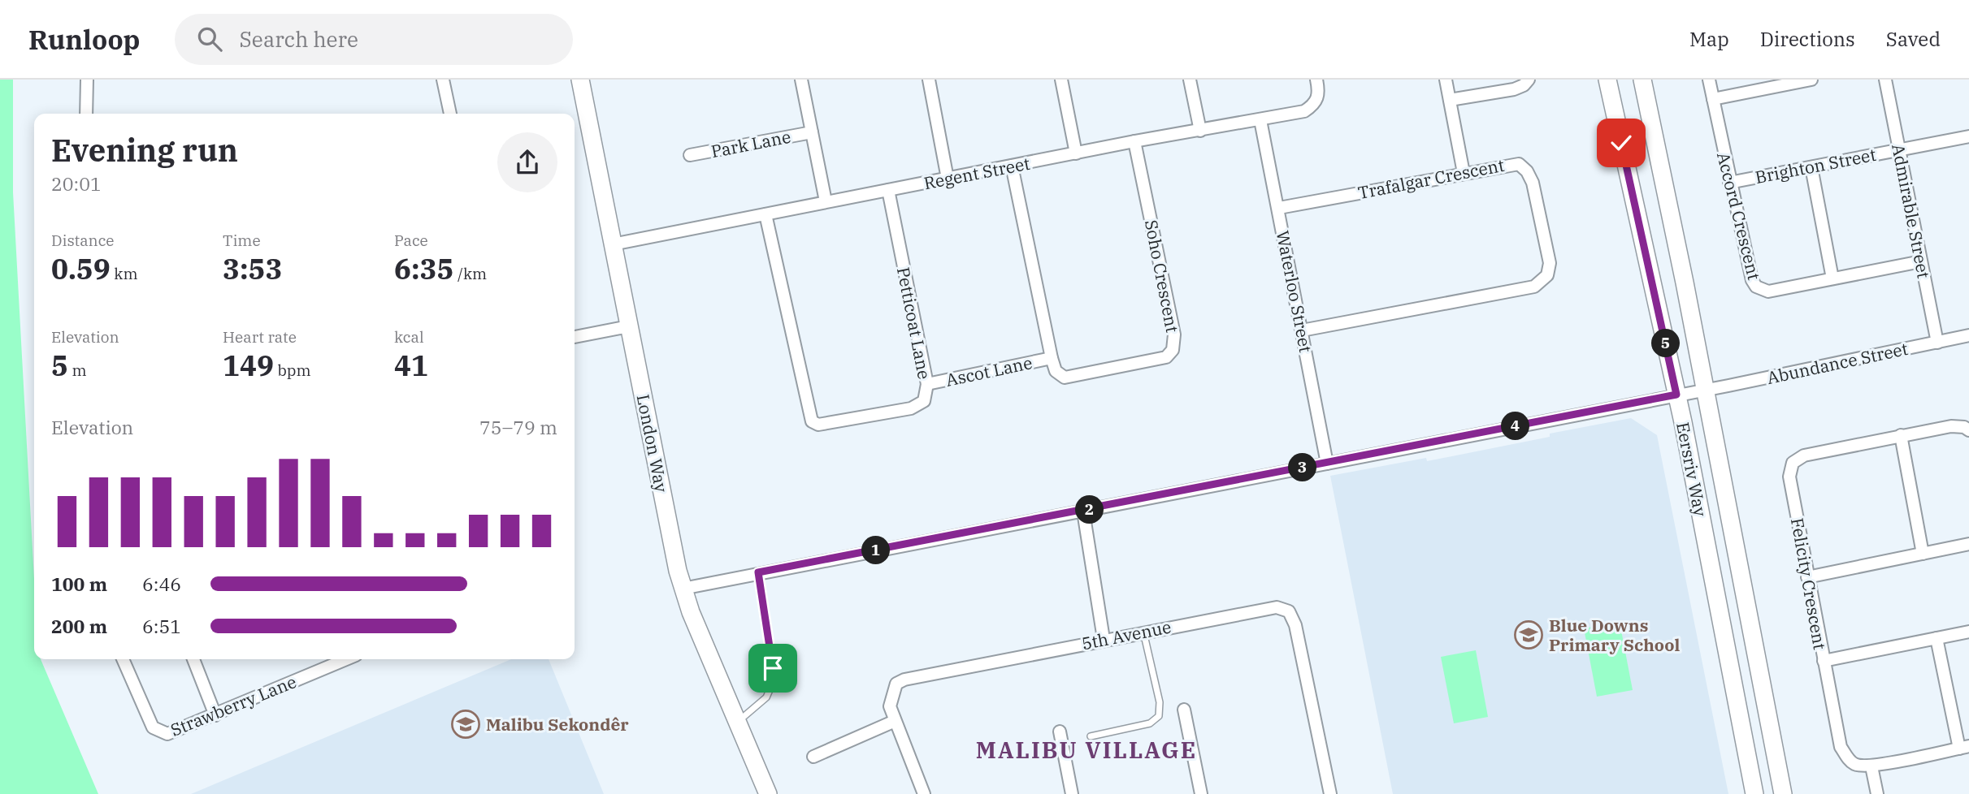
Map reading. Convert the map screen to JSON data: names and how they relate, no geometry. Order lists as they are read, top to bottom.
{
  "streets": {
    "main road": ["London Way", "Eersriv Way"],
    "street": [
      "Park Lane",
      "Brighton Street",
      "Regent Street",
      "Trafalgar Crescent",
      "Admirable Street",
      "Accord Crescent",
      "Soho Crescent",
      "Waterloo Street",
      "Petticoat Lane",
      "Abundance Street",
      "Ascot Lane",
      "Felicity Crescent",
      "5th Avenue",
      "Strawberry Lane"
    ]
  },
  "crossings": [
    ["Brighton Street", "Admirable Street"],
    ["Brighton Street", "Accord Crescent"],
    ["Regent Street", "Soho Crescent"],
    ["Regent Street", "Waterloo Street"],
    ["Regent Street", "Petticoat Lane"],
    ["Regent Street", "London Way"],
    ["Trafalgar Crescent", "Waterloo Street"],
    ["Admirable Street", "Accord Crescent"],
    ["Admirable Street", "Abundance Street"],
    ["Soho Crescent", "Ascot Lane"],
    ["Waterloo Street", "Abundance Street"],
    ["Petticoat Lane", "Ascot Lane"],
    ["Abundance Street", "London Way"],
    ["Abundance Street", "Eersriv Way"]
  ],
  "districts": ["MALIBU VILLAGE"],
  "places": {
    "school or university": ["Blue Downs Primary School", "Malibu Sekondêr"]
  },
  "page": {
    "header": "Runloop",
    "search": "Search here",
    "nav": ["Map", "Directions", "Saved"],
    "heading": ["Evening run", "20:01"],
    "stats": [
      ["Distance", "0.59 km"],
      ["Time", "3:53"],
      ["Pace", "6:35 /km"],
      ["Elevation", "5 m"],
      ["Heart rate", "149 bpm"],
      ["kcal", "41"]
    ],
    "pins": [
      "5",
      "4",
      "3",
      "2",
      "1"
    ],
    "chart": ["Elevation", "75–79 m"],
    "list": [
      {
        "name": "100 m",
        "note": "6:46"
      },
      {
        "name": "200 m",
        "note": "6:51"
      }
    ]
  }
}
